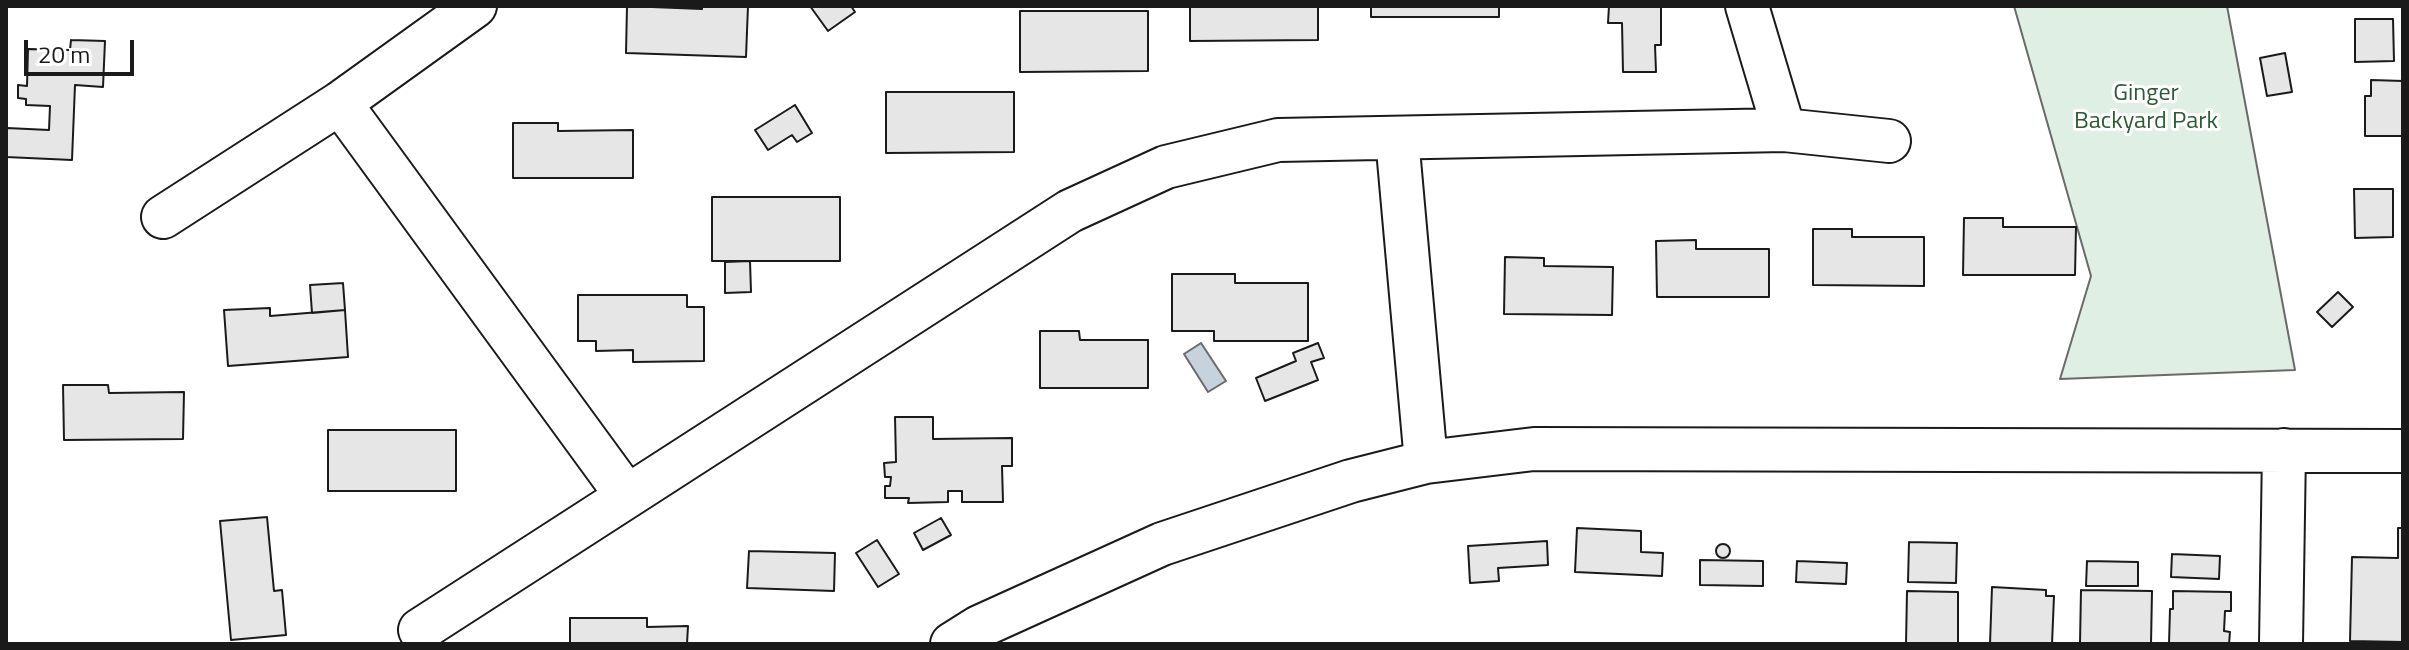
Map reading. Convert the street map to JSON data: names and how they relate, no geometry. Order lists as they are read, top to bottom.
{
  "parks": ["Ginger Backyard Park"],
  "scale_bar": "20 m"
}
